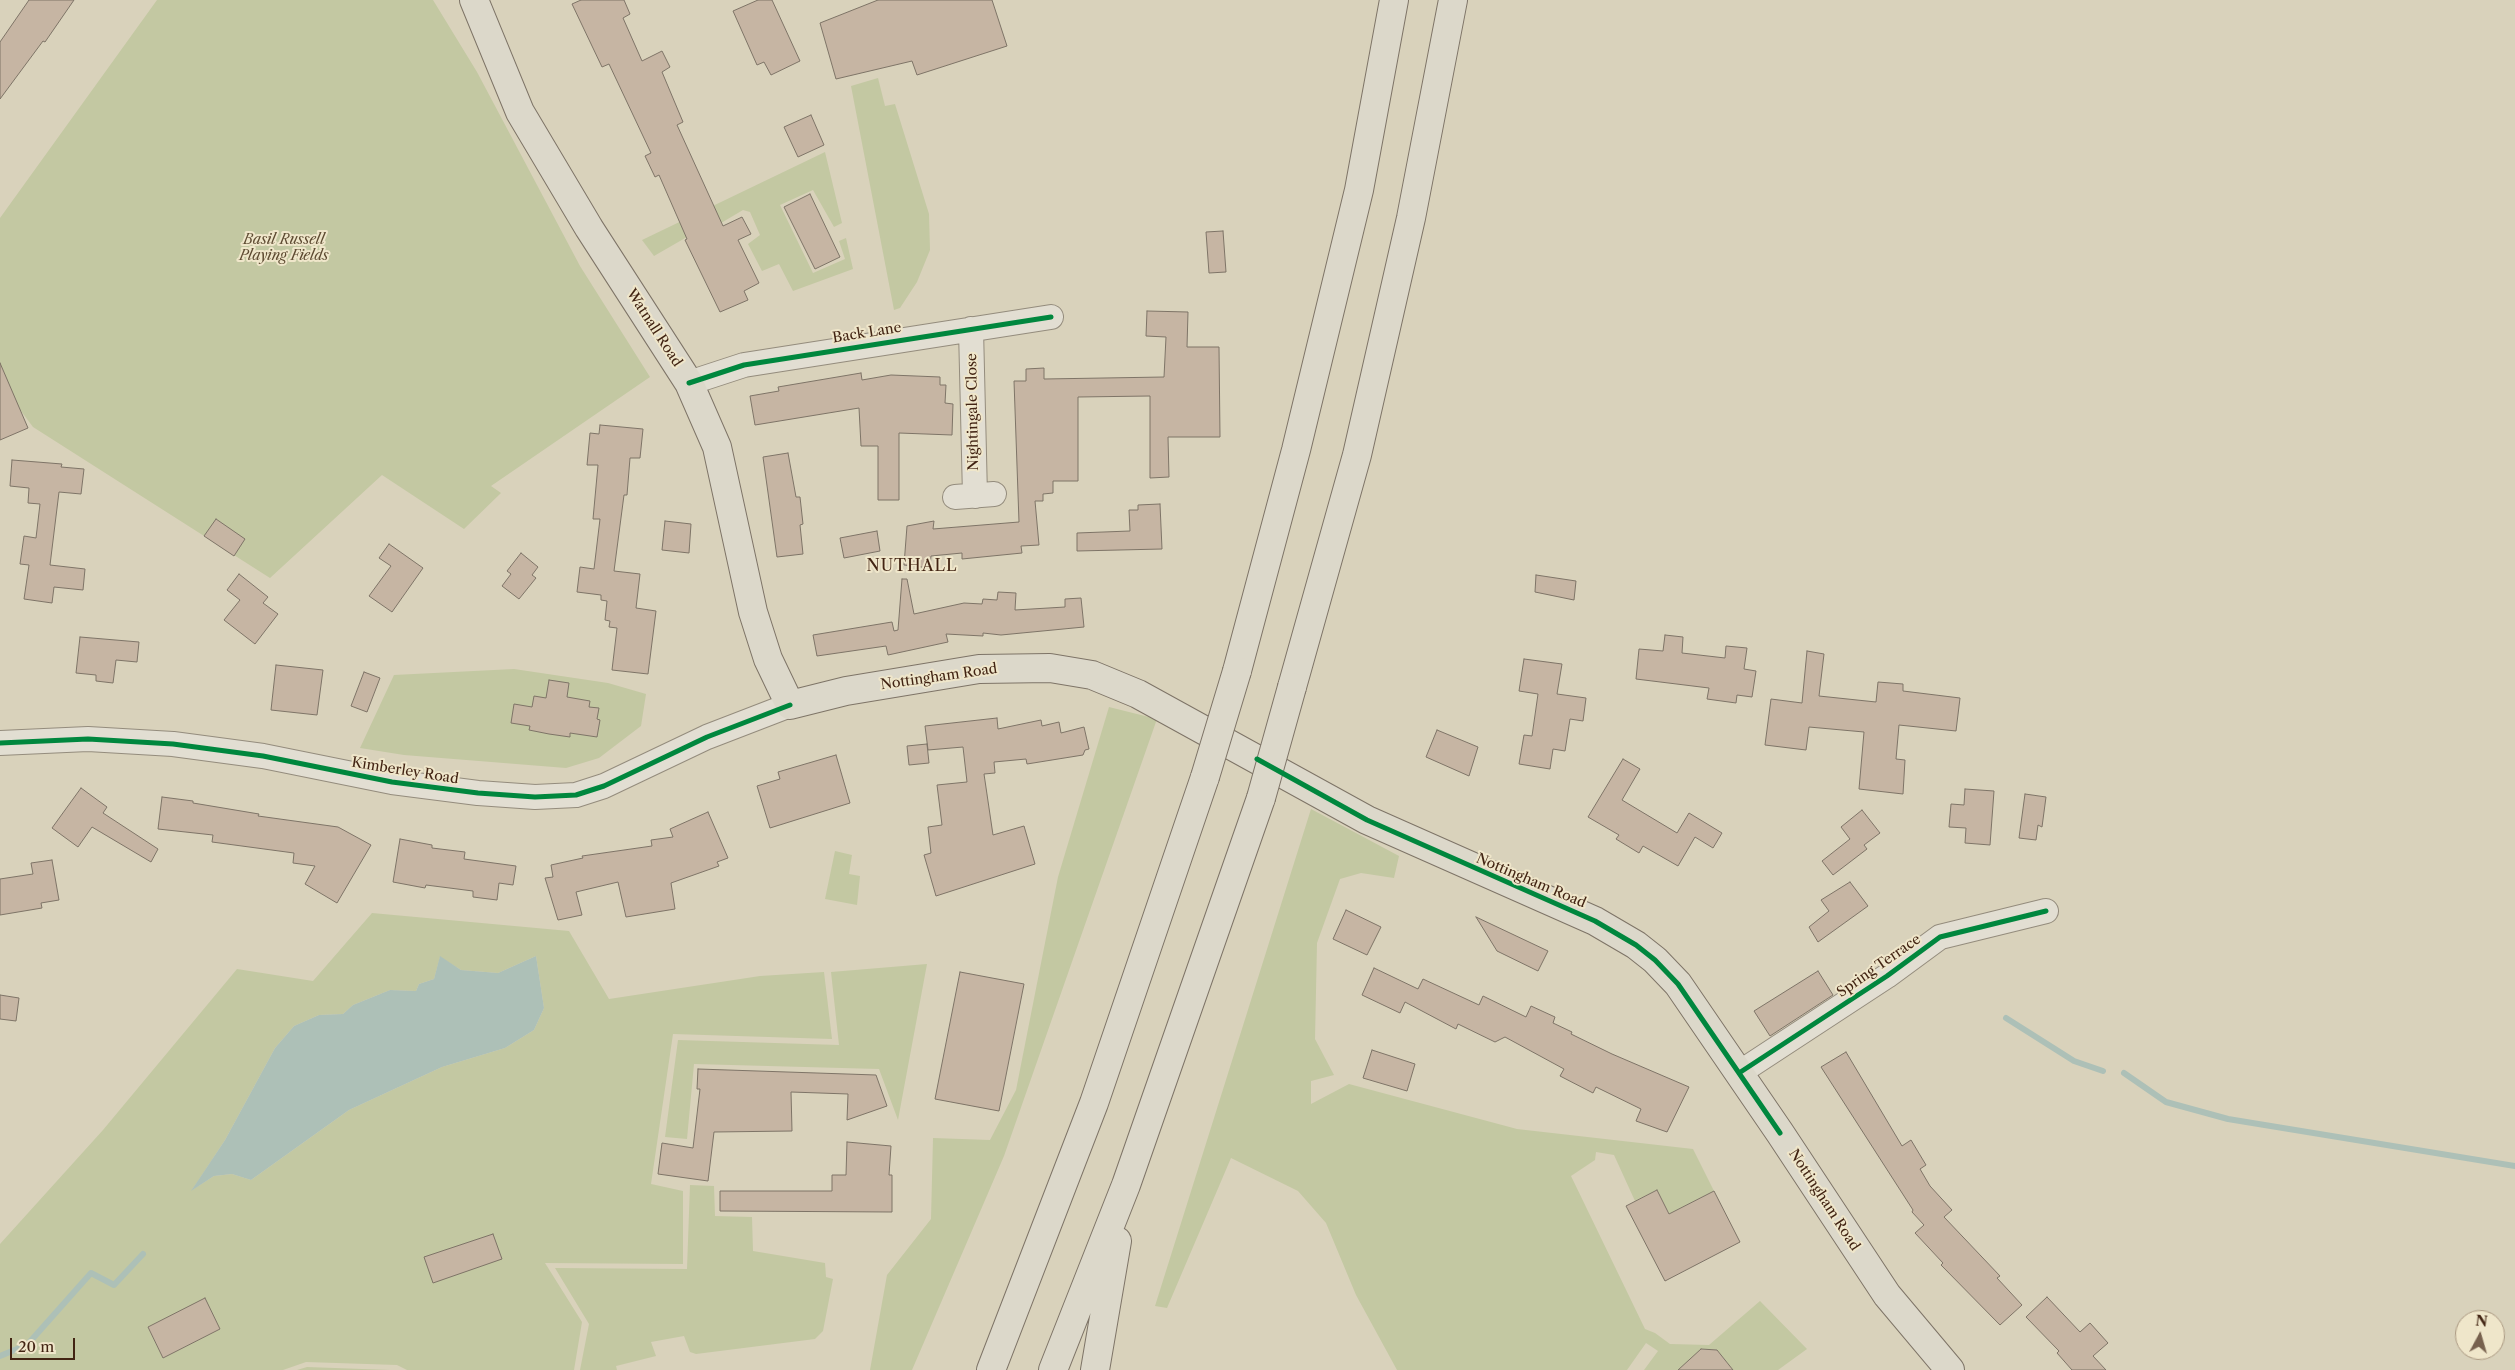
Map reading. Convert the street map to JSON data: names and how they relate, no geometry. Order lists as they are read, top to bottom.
{
  "streets": {
    "main road": ["Watnall Road", "Nottingham Road"],
    "street": [
      "Back Lane",
      "Nightingale Close",
      "Kimberley Road",
      "Spring Terrace"
    ]
  },
  "crossings": [
    ["Watnall Road", "Back Lane"],
    ["Watnall Road", "Nottingham Road"],
    ["Watnall Road", "Kimberley Road"],
    ["Back Lane", "Nightingale Close"],
    ["Nottingham Road", "Kimberley Road"],
    ["Nottingham Road", "Spring Terrace"]
  ],
  "districts": ["NUTHALL"],
  "parks": ["Basil Russell Playing Fields"],
  "scale_bar": "20 m",
  "north": "top"
}
